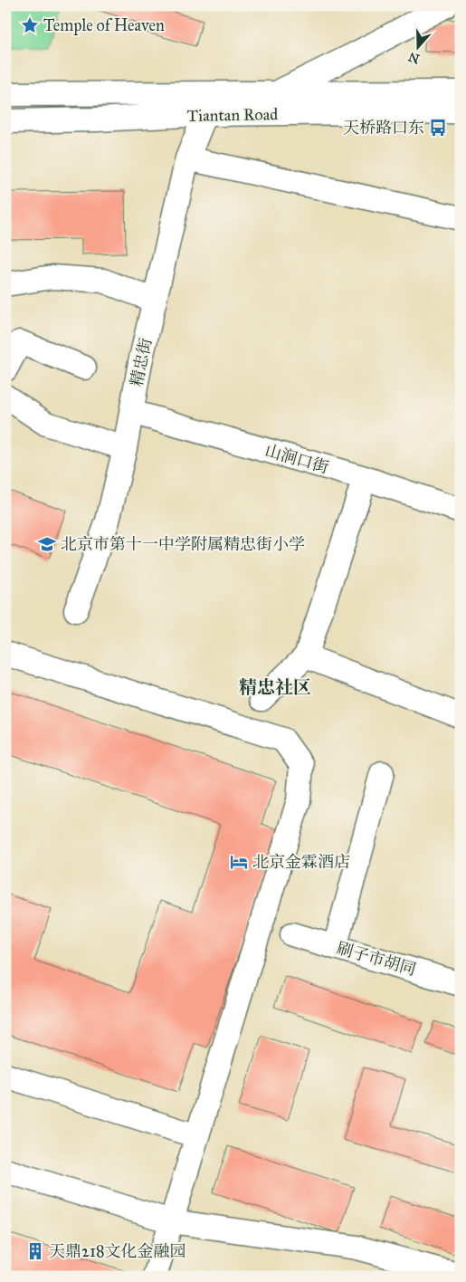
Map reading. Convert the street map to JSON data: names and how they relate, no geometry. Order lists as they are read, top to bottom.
{
  "streets": {
    "street": [
      "Tiantan Road",
      "精忠街",
      "山涧口街",
      "刷子市胡同"
    ]
  },
  "crossings": [
    ["Tiantan Road", "精忠街"],
    ["精忠街", "山涧口街"]
  ],
  "districts": ["精忠社区"],
  "places": {
    "place": ["Temple of Heaven"],
    "bus stop": ["天桥路口东"],
    "school or university": ["北京市第十一中学附属精忠街小学"],
    "hotel": ["北京金霖酒店"],
    "building": ["天鼎218文化金融园"]
  },
  "north": "bottom"
}
